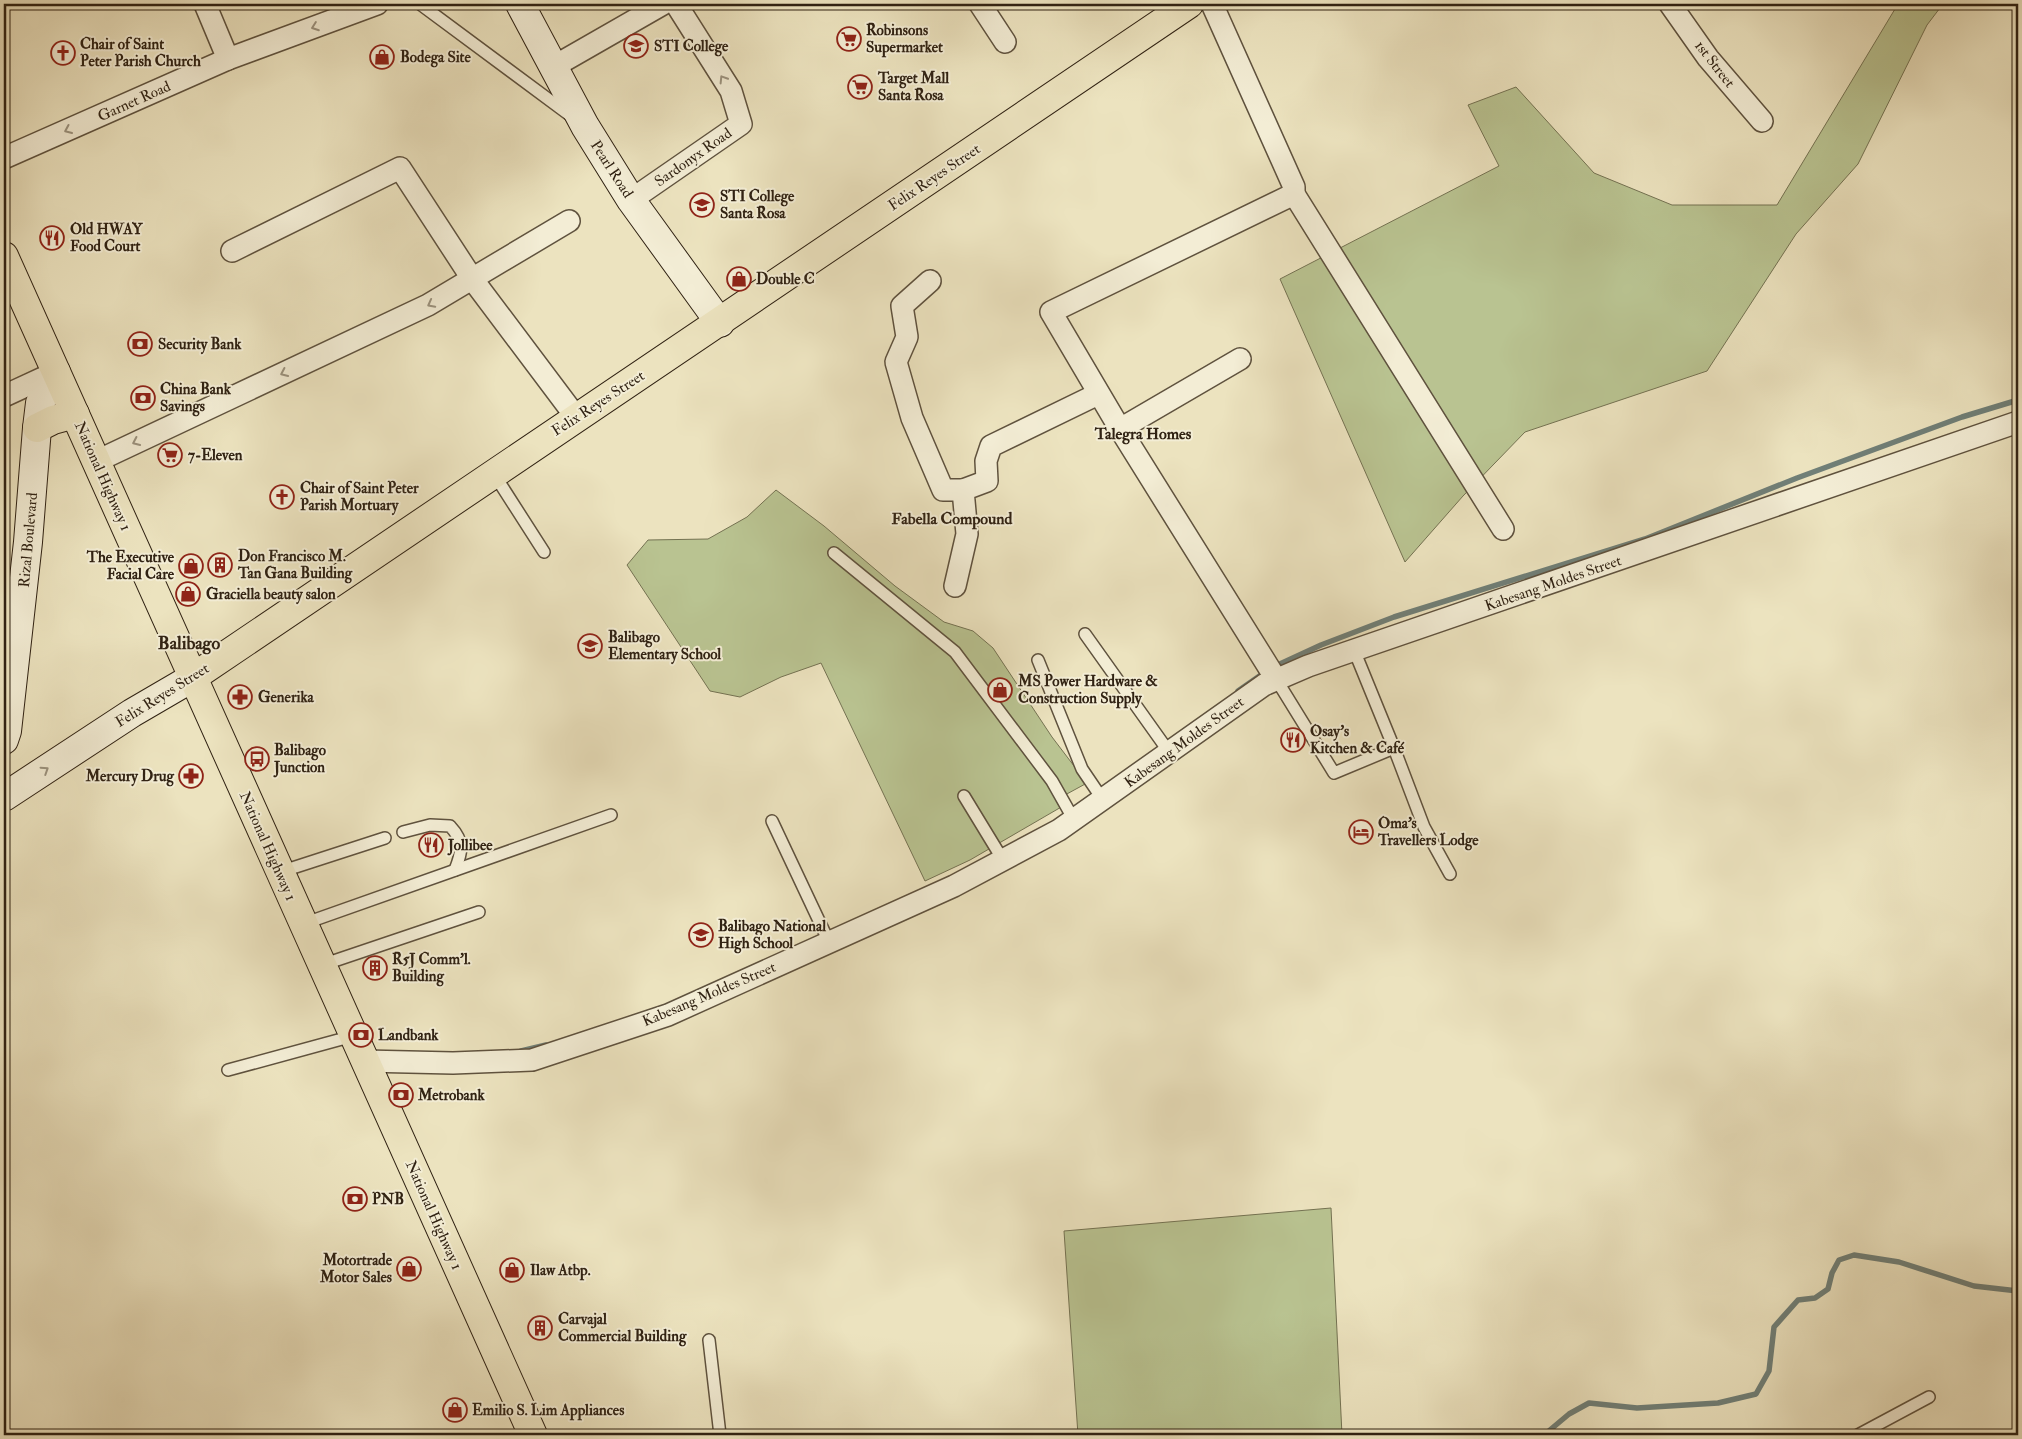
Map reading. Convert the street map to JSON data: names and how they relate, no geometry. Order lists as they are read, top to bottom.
{
  "streets": {
    "main road": [
      "Pearl Road",
      "Felix Reyes Street",
      "National Highway 1",
      "Rizal Boulevard"
    ],
    "street": [
      "1st Street",
      "Garnet Road",
      "Sardonyx Road",
      "Kabesang Moldes Street"
    ]
  },
  "crossings": [
    ["Sardonyx Road", "Pearl Road"],
    ["Pearl Road", "Felix Reyes Street"],
    ["Felix Reyes Street", "National Highway 1"],
    ["National Highway 1", "Rizal Boulevard"],
    ["National Highway 1", "Kabesang Moldes Street"]
  ],
  "one_way": ["Garnet Road"],
  "districts": ["Talegra Homes", "Fabella Compound", "Balibago"],
  "places": {
    "supermarket": ["Robinsons Supermarket", "Target Mall Santa Rosa", "7-Eleven"],
    "school or university": [
      "STI College",
      "STI College Santa Rosa",
      "Balibago Elementary School",
      "Balibago National High School"
    ],
    "church": ["Chair of Saint Peter Parish Church", "Chair of Saint Peter Parish Mortuary"],
    "shop": [
      "Bodega Site",
      "Double C",
      "The Executive Facial Care",
      "Graciella beauty salon",
      "MS Power Hardware & Construction Supply",
      "Motortrade Motor Sales",
      "Ilaw Atbp.",
      "Emilio S. Lim Appliances"
    ],
    "restaurant": ["Old HWAY Food Court", "Osay's Kitchen & Café", "Jollibee"],
    "bank": [
      "Security Bank",
      "China Bank Savings",
      "Landbank",
      "Metrobank",
      "PNB"
    ],
    "building": ["Don Francisco M. Tan Gana Building", "R5J Comm'l. Building", "Carvajal Commercial Building"],
    "pharmacy": ["Generika", "Mercury Drug"],
    "bus stop": ["Balibago Junction"],
    "hotel": ["Oma's Travellers Lodge"]
  }
}
